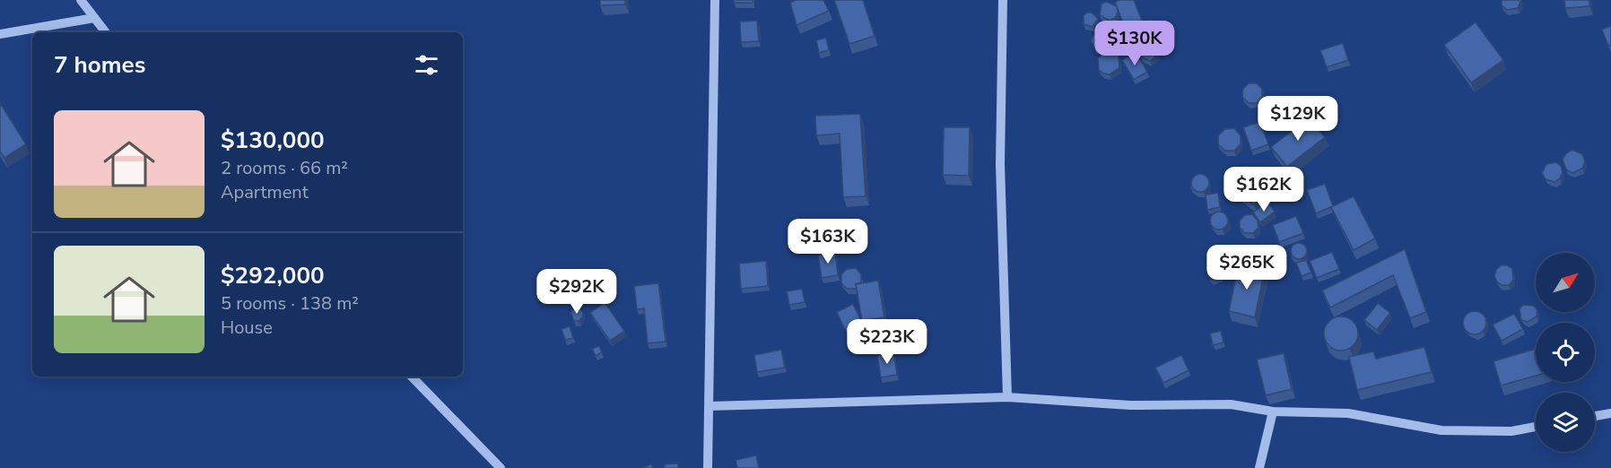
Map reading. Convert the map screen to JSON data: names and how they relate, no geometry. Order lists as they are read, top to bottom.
{
  "north": "top right",
  "page": {
    "price": [
      "$130K",
      "$129K",
      "$162K",
      "$163K",
      "$265K",
      "$292K",
      "$223K"
    ],
    "heading": "7 homes",
    "list": [
      {
        "name": "$130,000",
        "note": "2 rooms · 66 m² · Apartment"
      },
      {
        "name": "$292,000",
        "note": "5 rooms · 138 m² · House"
      }
    ]
  }
}
